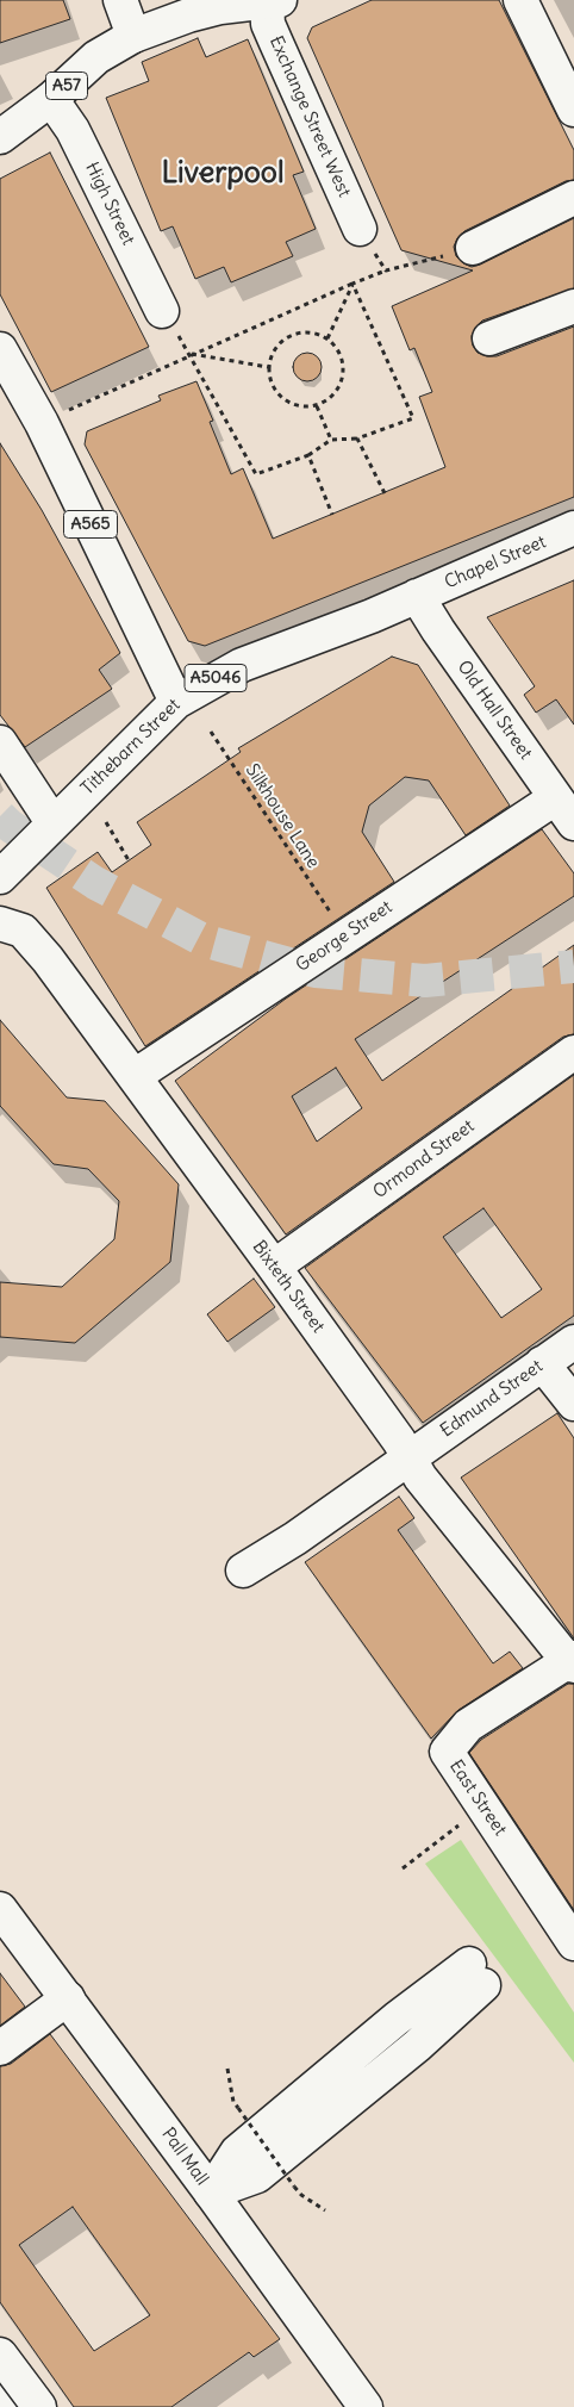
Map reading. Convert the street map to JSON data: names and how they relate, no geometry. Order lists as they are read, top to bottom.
{
  "streets": {
    "street": [
      "A57",
      "Exchange Street West",
      "High Street",
      "A565",
      "Chapel Street",
      "A5046",
      "Old Hall Street",
      "Tithebarn Street",
      "George Street",
      "Ormond Street",
      "Bixteth Street",
      "Edmund Street",
      "East Street",
      "Pall Mall"
    ],
    "path": ["Silkhouse Lane"]
  },
  "crossings": [
    ["A57", "Exchange Street West"],
    ["A57", "High Street"],
    ["A565", "Tithebarn Street"],
    ["Chapel Street", "Old Hall Street"],
    ["Chapel Street", "Tithebarn Street"],
    ["Old Hall Street", "Tithebarn Street"],
    ["Old Hall Street", "George Street"],
    ["George Street", "Bixteth Street"],
    ["Ormond Street", "Bixteth Street"],
    ["Bixteth Street", "Edmund Street"],
    ["Bixteth Street", "East Street"]
  ],
  "districts": ["Liverpool"]
}
